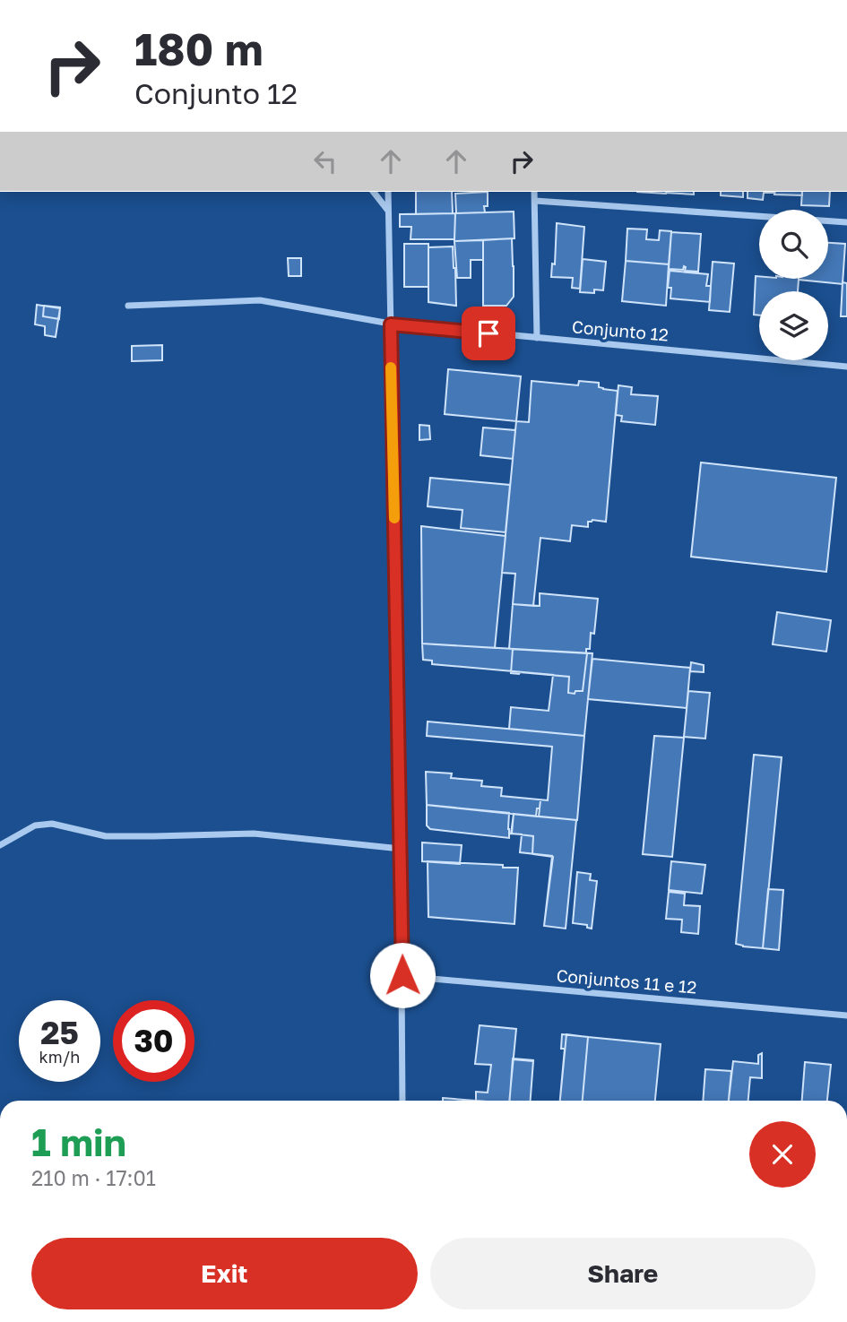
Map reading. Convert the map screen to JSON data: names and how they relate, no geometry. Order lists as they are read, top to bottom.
{
  "streets": {
    "street": ["Conjunto 12", "Conjuntos 11 e 12"]
  },
  "page": {
    "turn": ["180 m", "Conjunto 12"],
    "speed": "25 km/h",
    "limit": "30",
    "heading": ["1 min", "210 m · 17:01"],
    "buttons": ["Exit", "Share"]
  }
}
